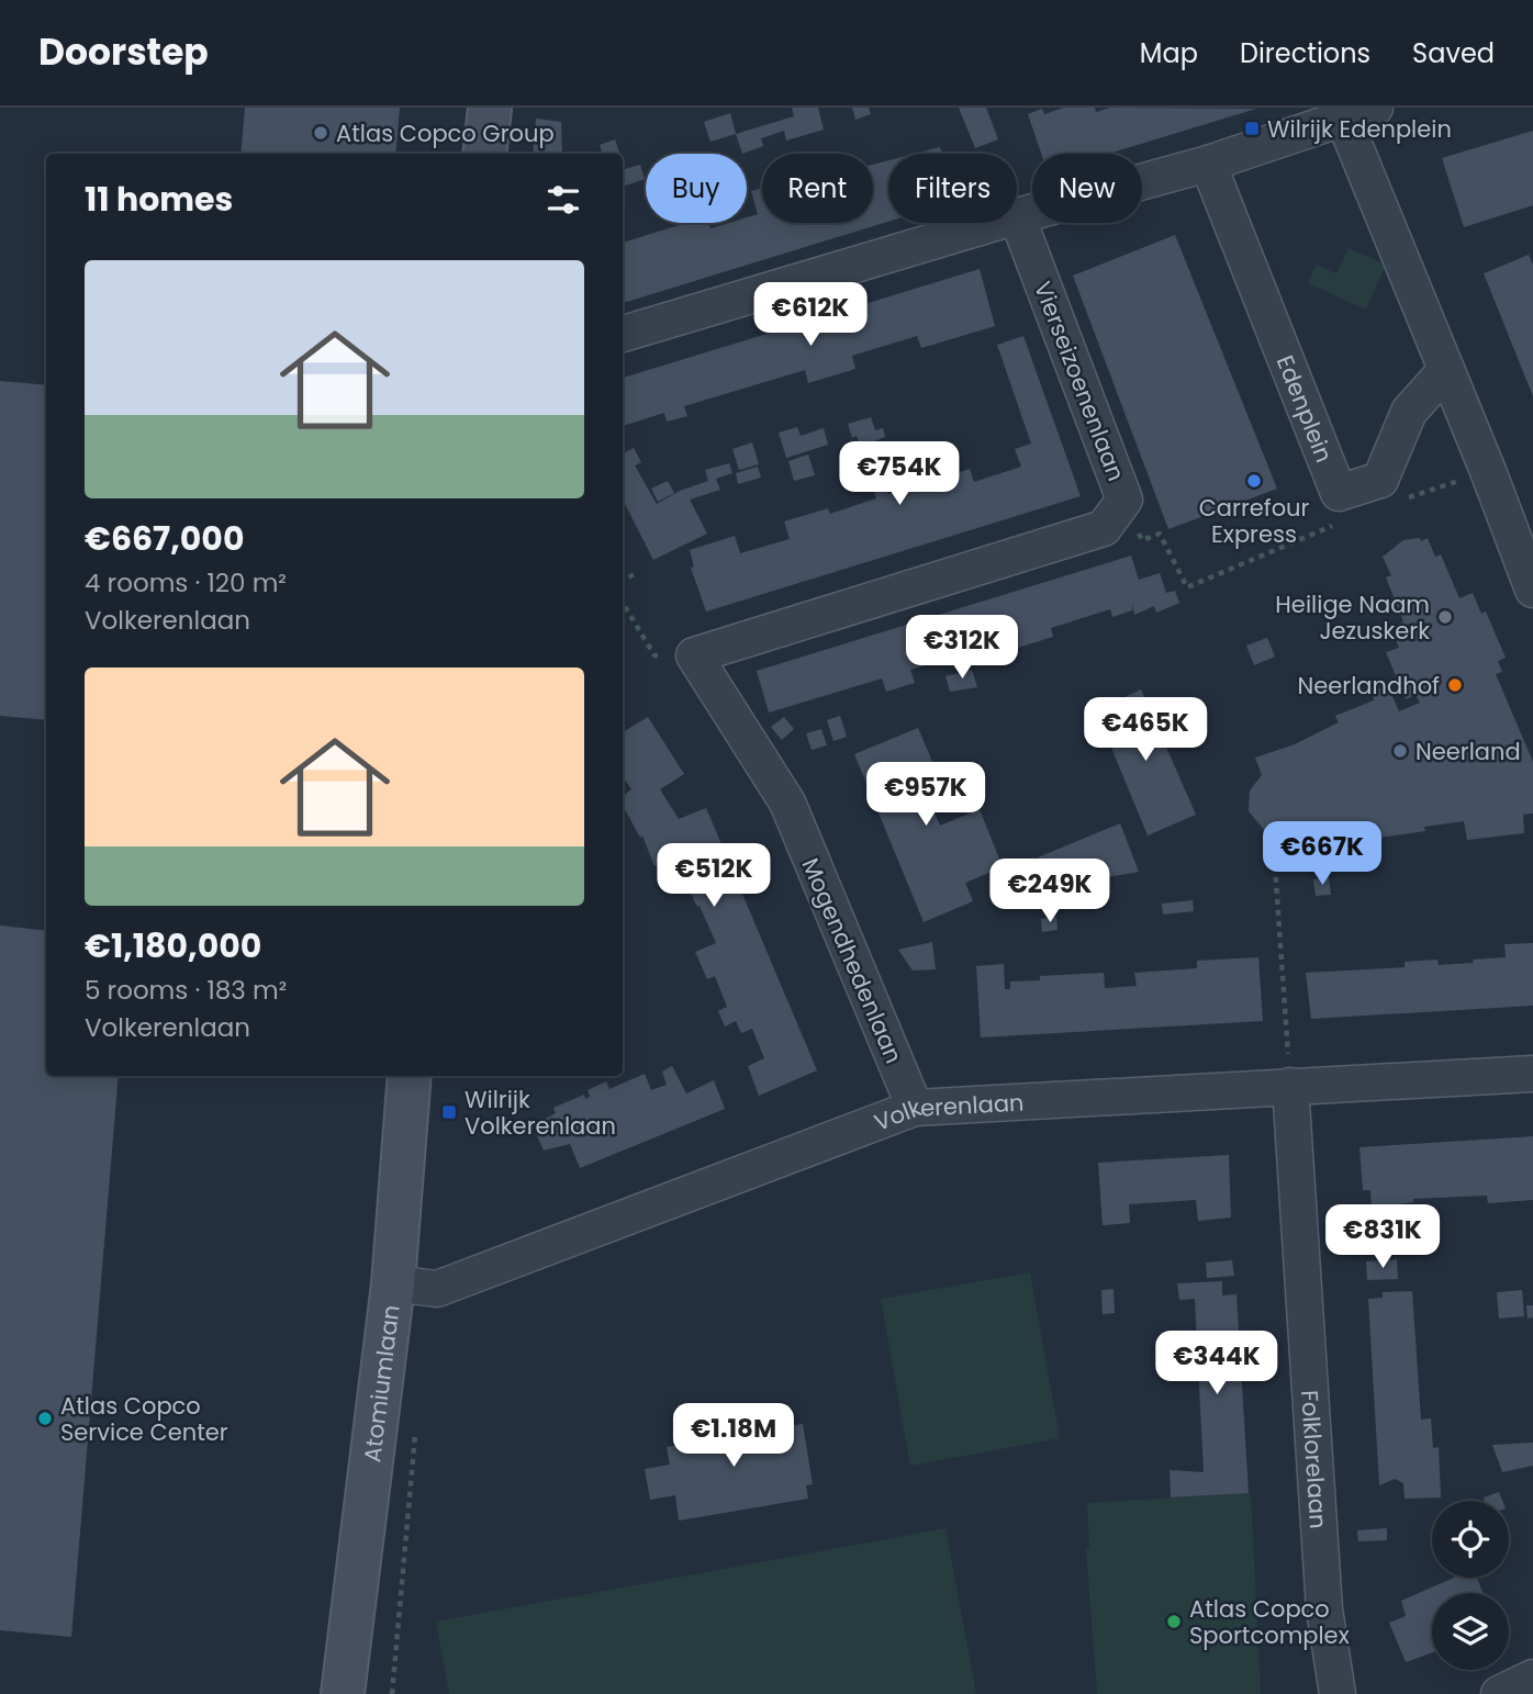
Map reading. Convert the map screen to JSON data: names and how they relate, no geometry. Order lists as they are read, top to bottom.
{
  "streets": {
    "street": [
      "Vierseizoenenlaan",
      "Edenplein",
      "Mogendhedenlaan",
      "Volkerenlaan",
      "Atomiumlaan",
      "Folklorelaan"
    ]
  },
  "crossings": [
    ["Vierseizoenenlaan", "Mogendhedenlaan"],
    ["Mogendhedenlaan", "Volkerenlaan"],
    ["Volkerenlaan", "Atomiumlaan"],
    ["Volkerenlaan", "Folklorelaan"]
  ],
  "places": {
    "transit": ["Wilrijk Edenplein", "Wilrijk Volkerenlaan"],
    "other": [
      "Atlas Copco Group",
      "Carrefour Express",
      "Heilige Naam Jezuskerk",
      "Neerlandhof",
      "Neerland",
      "Atlas Copco Service Center",
      "Atlas Copco Sportcomplex"
    ]
  },
  "page": {
    "header": "Doorstep",
    "nav": ["Map", "Directions", "Saved"],
    "chip": [
      "Buy",
      "Rent",
      "Filters",
      "New"
    ],
    "heading": "11 homes",
    "list": [
      {
        "name": "€667,000",
        "note": "4 rooms · 120 m² · Volkerenlaan"
      },
      {
        "name": "€1,180,000",
        "note": "5 rooms · 183 m² · Volkerenlaan"
      }
    ],
    "price": [
      "€612K",
      "€754K",
      "€312K",
      "€465K",
      "€957K",
      "€667K",
      "€512K",
      "€249K",
      "€831K",
      "€344K",
      "€1.18M"
    ]
  }
}
